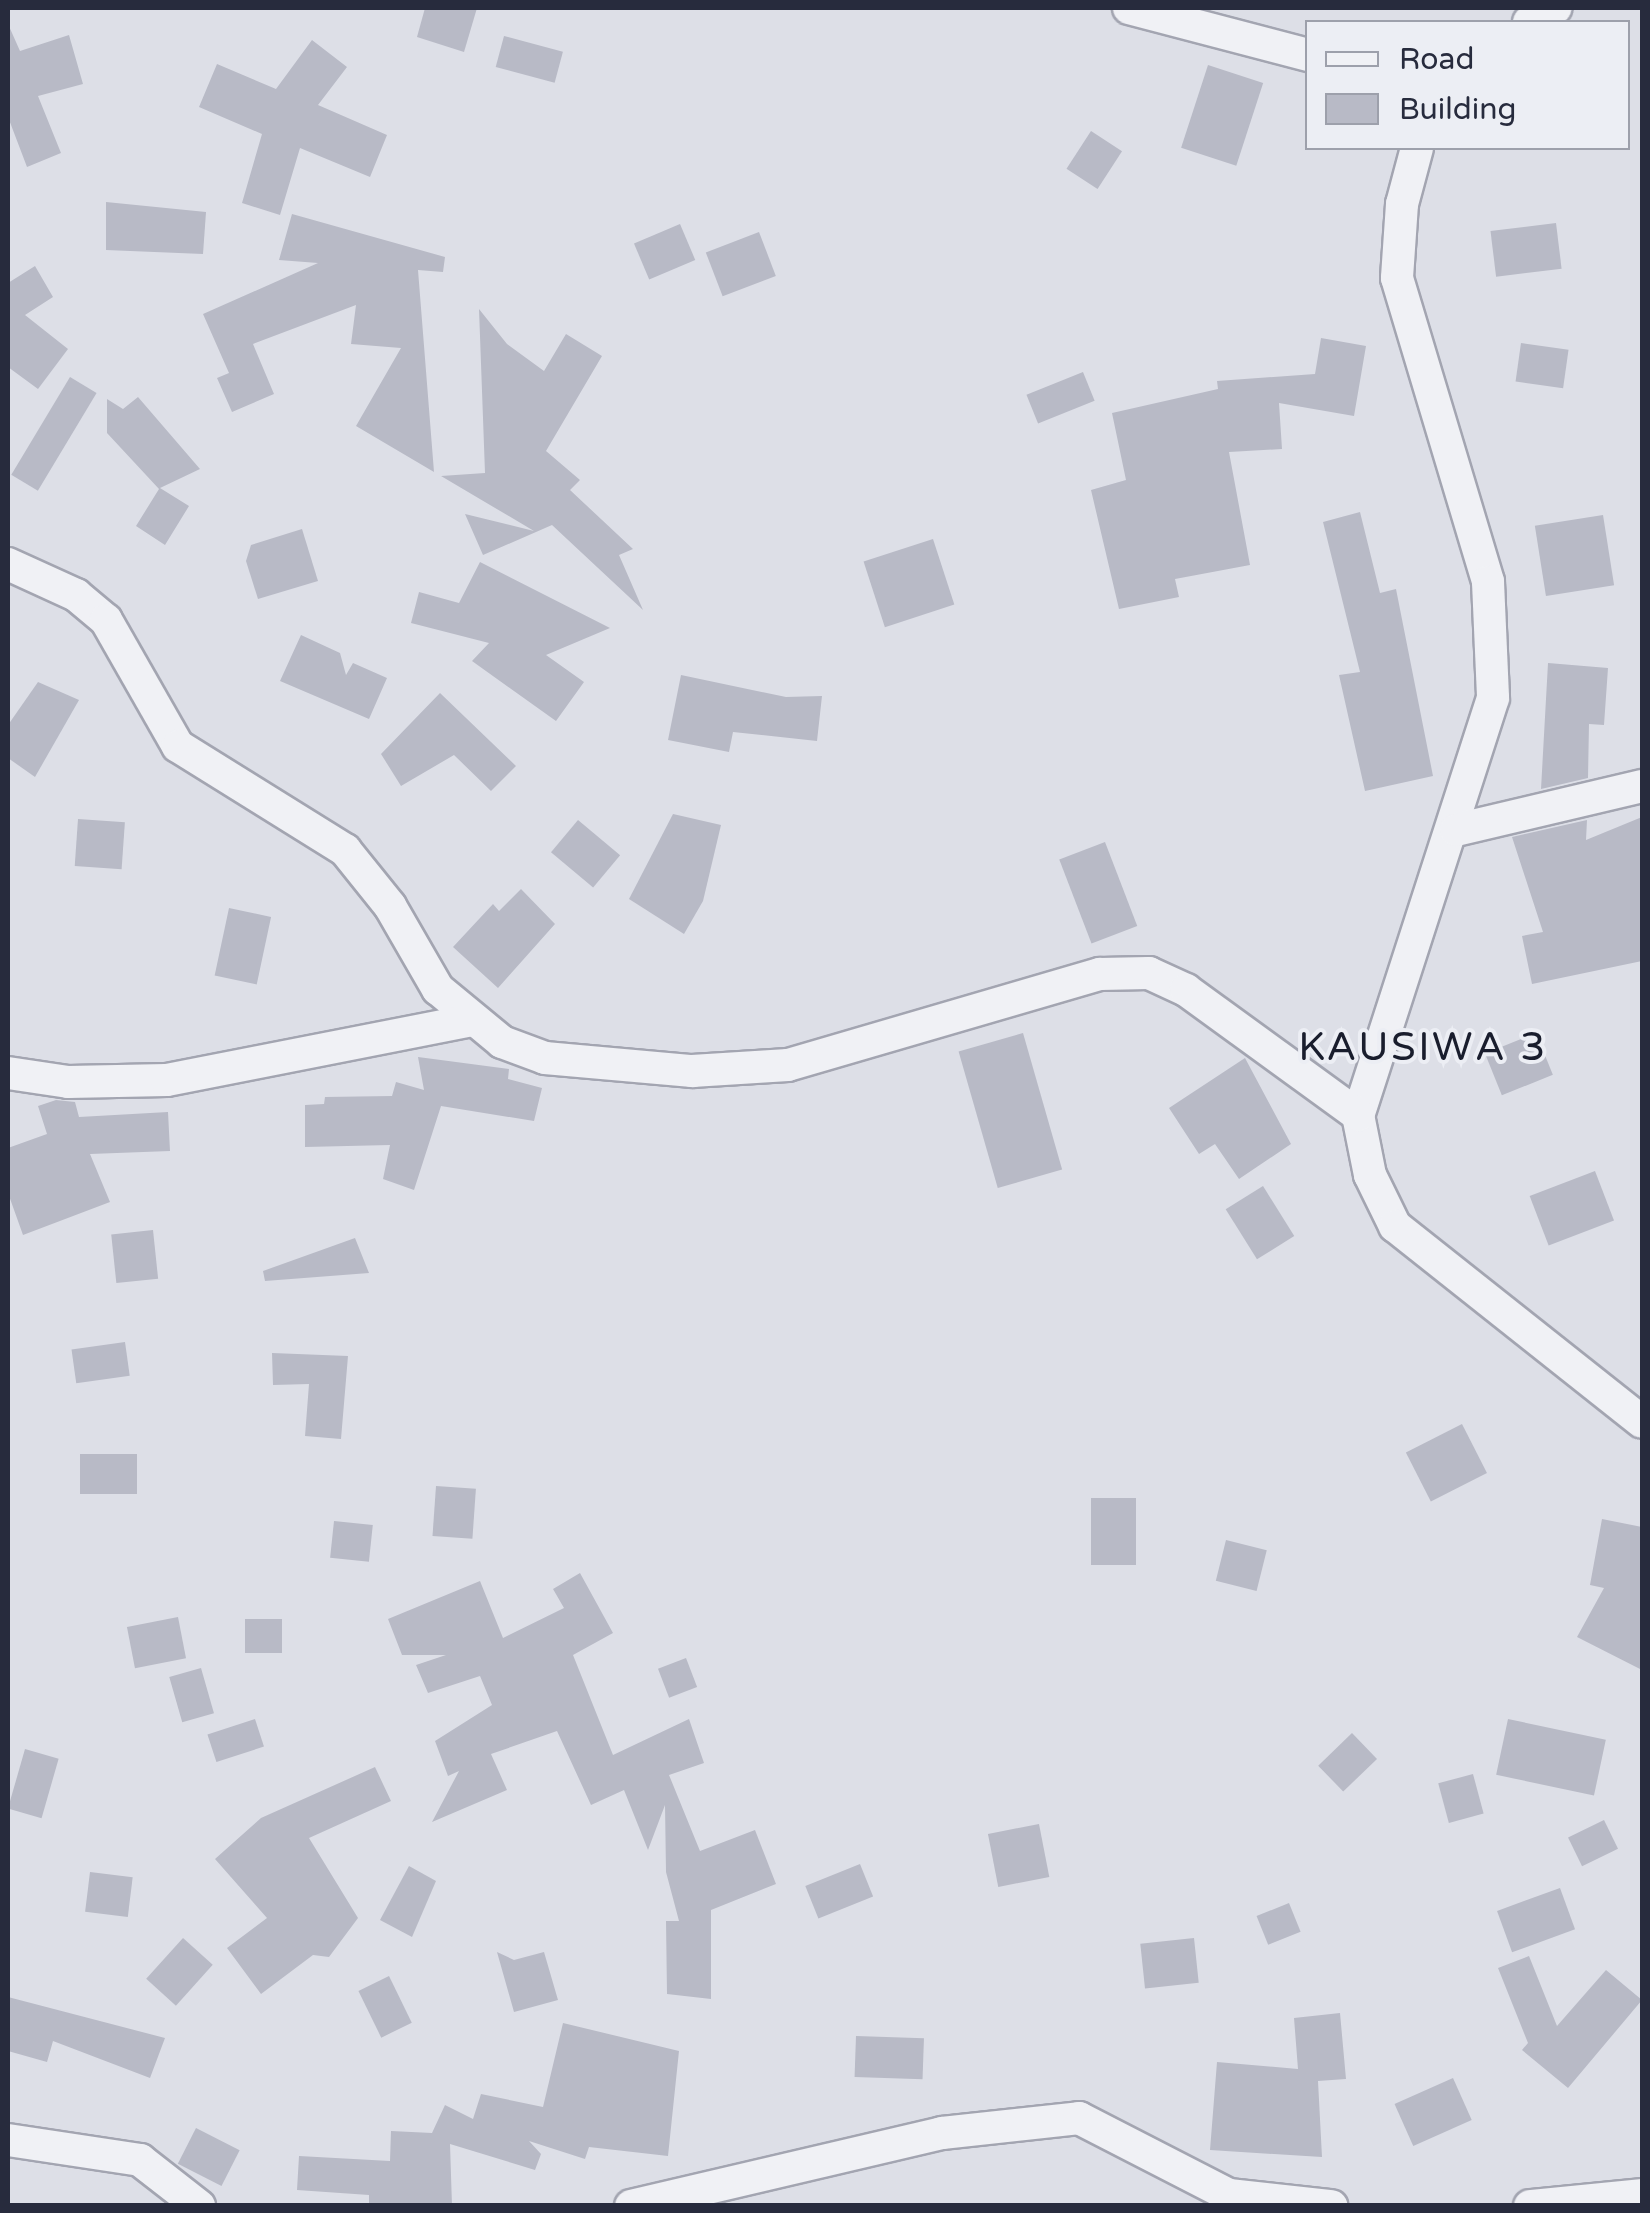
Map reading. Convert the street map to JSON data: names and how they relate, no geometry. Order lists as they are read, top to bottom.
{
  "districts": ["KAUSIWA 3"],
  "legend": ["Road", "Building"]
}
